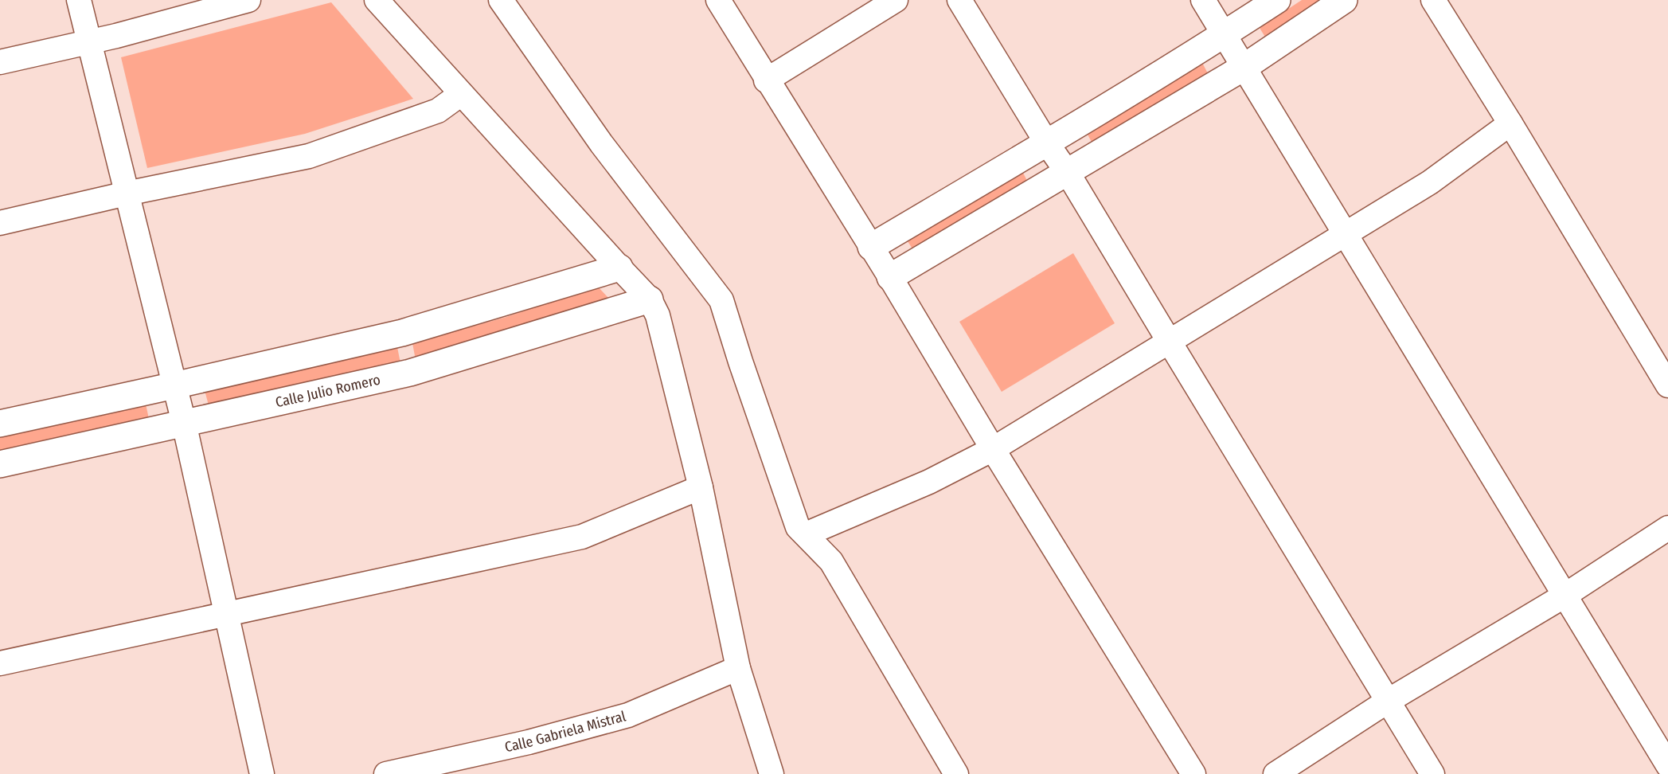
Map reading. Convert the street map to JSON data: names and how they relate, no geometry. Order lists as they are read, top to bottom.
{
  "streets": {
    "street": ["Calle Julio Romero", "Calle Gabriela Mistral"]
  }
}
